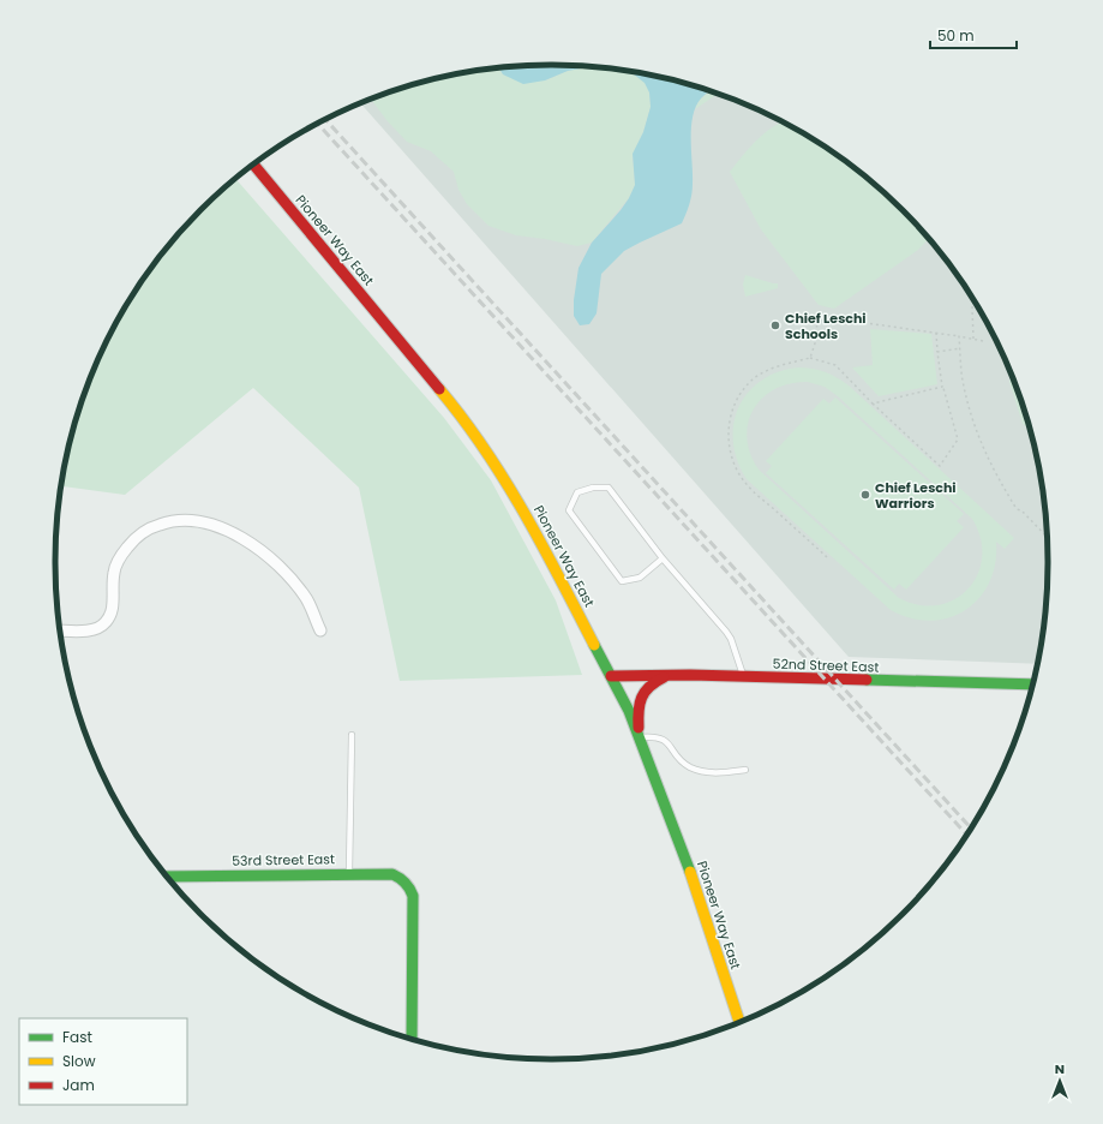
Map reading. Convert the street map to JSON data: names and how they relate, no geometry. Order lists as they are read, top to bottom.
{
  "streets": {
    "main road": ["Pioneer Way East", "52nd Street East", "53rd Street East"]
  },
  "crossings": [
    ["Pioneer Way East", "52nd Street East"]
  ],
  "places": ["Chief Leschi Schools", "Chief Leschi Warriors"],
  "legend": ["Fast", "Slow", "Jam"],
  "scale_bar": "50 m",
  "north": "top"
}
